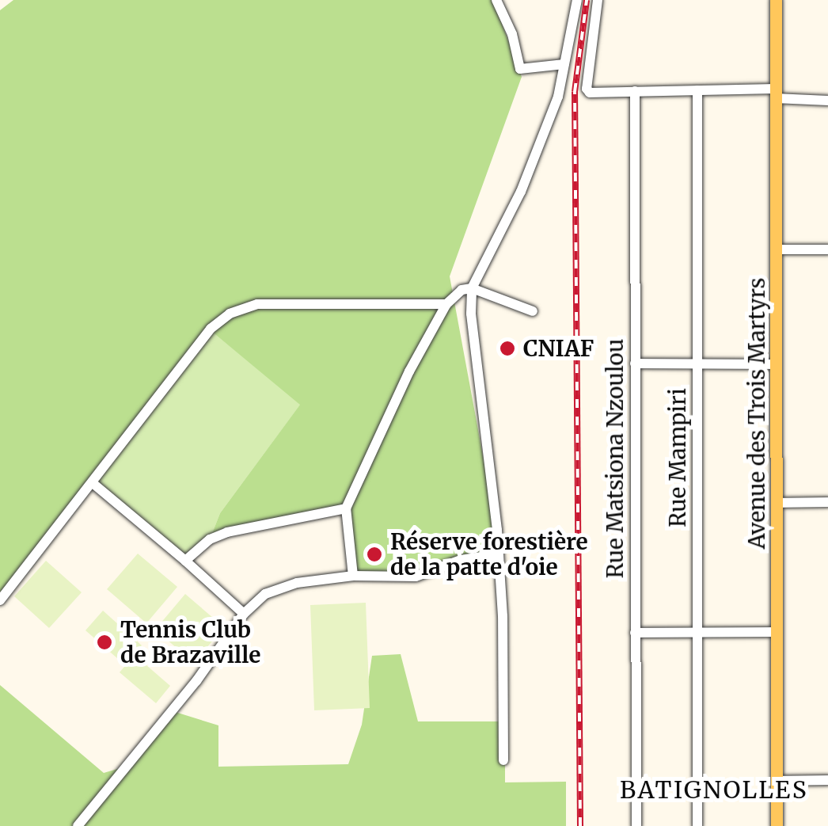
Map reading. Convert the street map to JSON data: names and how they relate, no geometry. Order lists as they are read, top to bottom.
{
  "streets": {
    "main road": ["Avenue des Trois Martyrs"],
    "street": ["Rue Mampiri", "Rue Matsiona Nzoulou"]
  },
  "districts": ["BATIGNOLLES"],
  "places": ["CNIAF", "Réserve forestière de la patte d'oie", "Tennis Club de Brazaville"]
}
